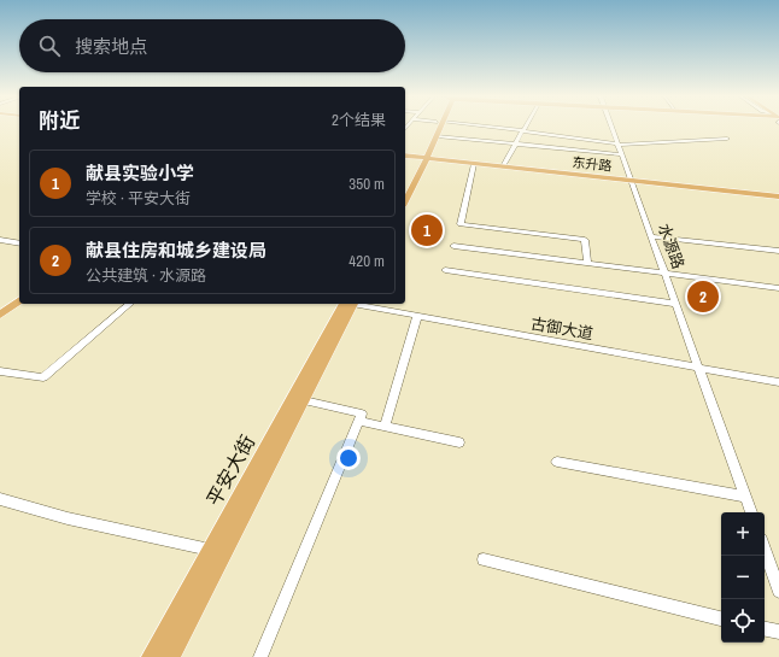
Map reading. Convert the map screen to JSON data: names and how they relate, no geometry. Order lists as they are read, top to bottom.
{
  "streets": {
    "main road": ["东升路", "平安大街"],
    "street": ["水源路", "古御大道"]
  },
  "crossings": [
    ["东升路", "水源路"],
    ["水源路", "古御大道"]
  ],
  "page": {
    "search": "搜索地点",
    "heading": ["附近", "2个结果"],
    "list": [
      {
        "mark": "1",
        "name": "献县实验小学",
        "note": "学校 · 平安大街",
        "value": "350 m"
      },
      {
        "mark": "2",
        "name": "献县住房和城乡建设局",
        "note": "公共建筑 · 水源路",
        "value": "420 m"
      }
    ],
    "pins": ["1", "2"],
    "map_buttons": ["+", "−"]
  }
}
